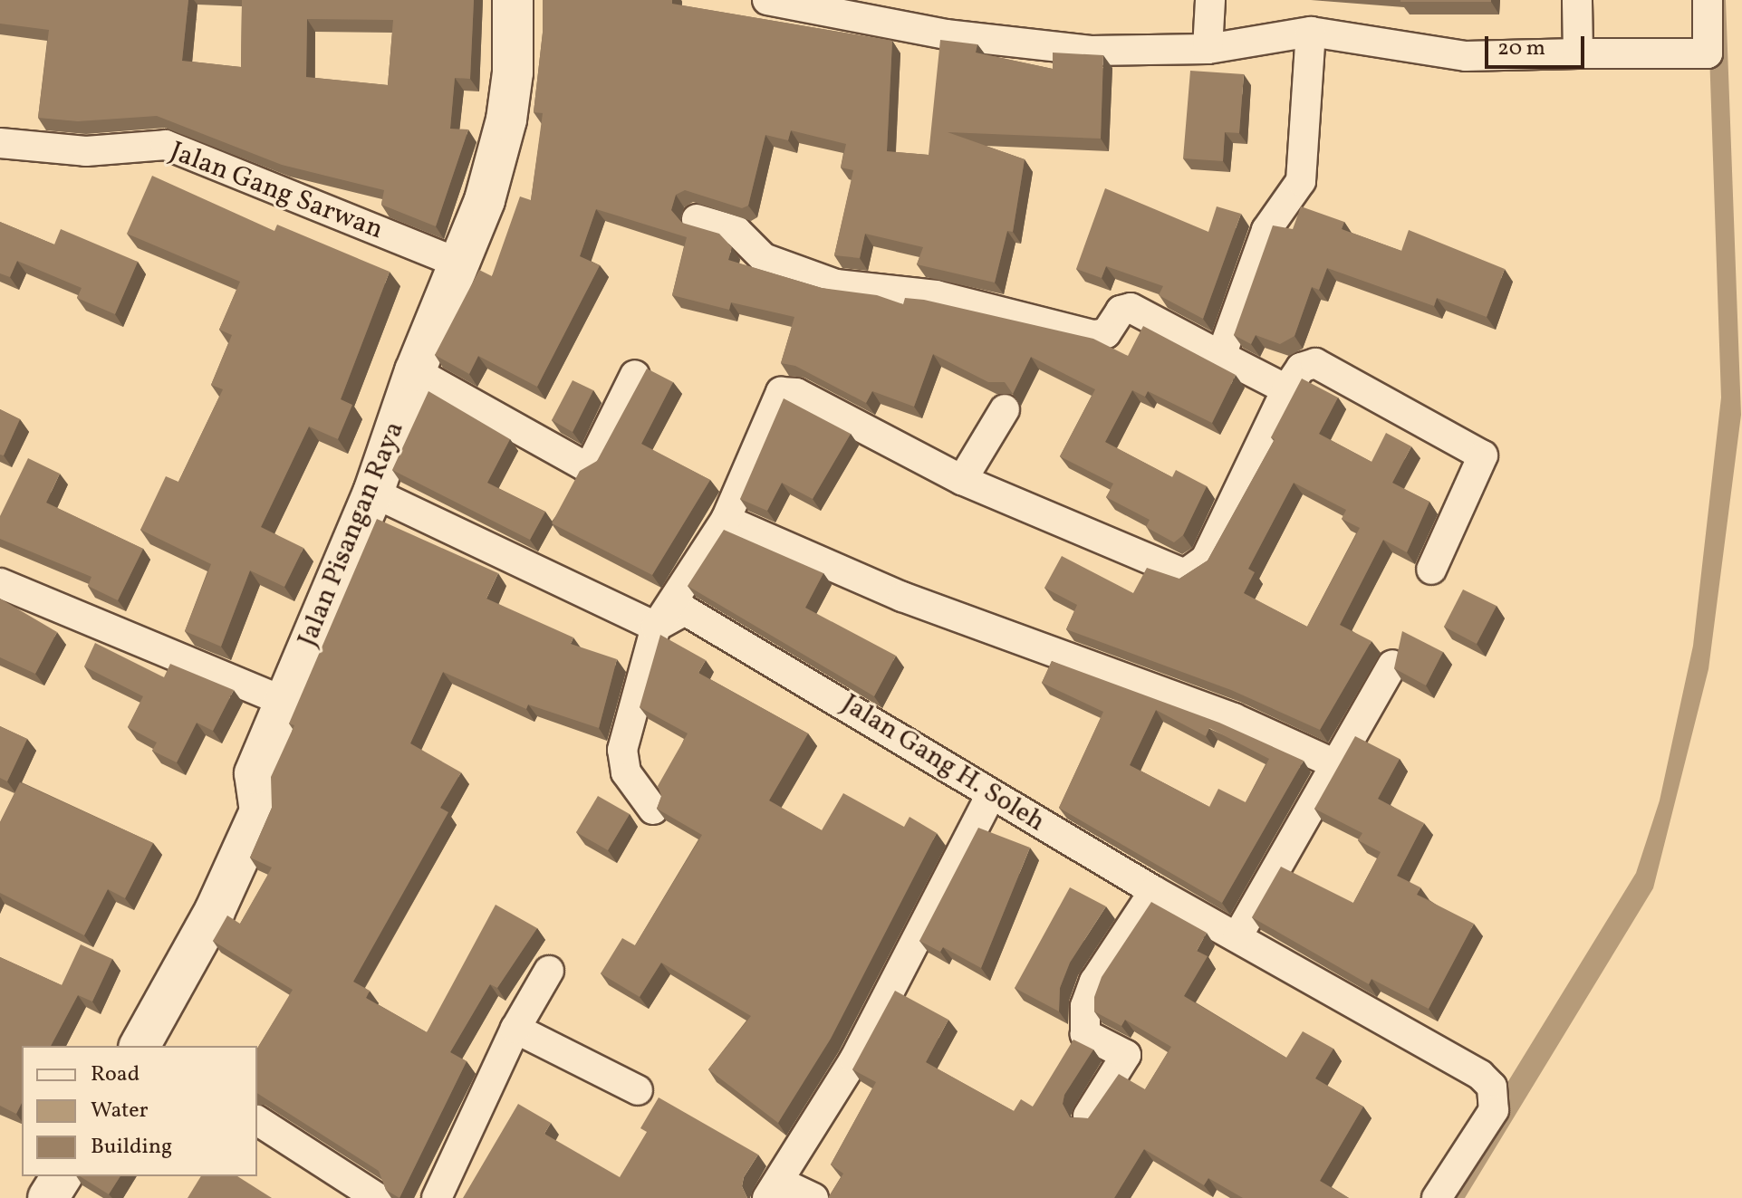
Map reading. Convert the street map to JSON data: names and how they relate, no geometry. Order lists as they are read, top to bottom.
{
  "streets": {
    "street": ["Jalan Gang Sarwan", "Jalan Pisangan Raya", "Jalan Gang H. Soleh"]
  },
  "crossings": [
    ["Jalan Gang Sarwan", "Jalan Pisangan Raya"]
  ],
  "legend": ["Road", "Water", "Building"],
  "scale_bar": "20 m"
}
